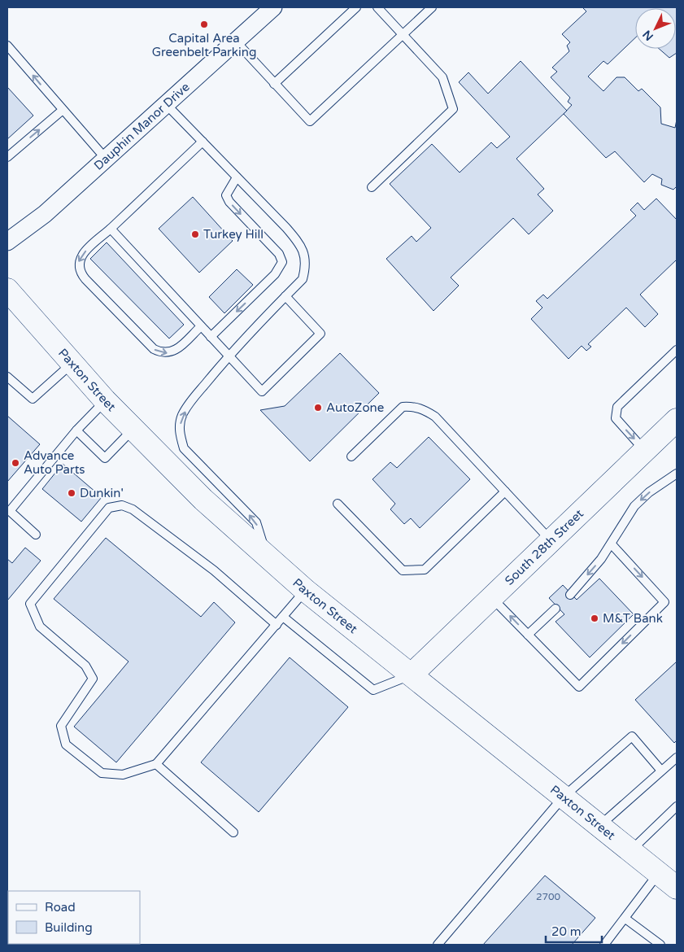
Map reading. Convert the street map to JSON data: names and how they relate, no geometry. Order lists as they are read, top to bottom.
{
  "streets": {
    "main road": ["Paxton Street", "South 28th Street"],
    "street": ["Dauphin Manor Drive"]
  },
  "crossings": [
    ["Paxton Street", "South 28th Street"]
  ],
  "places": [
    "Capital Area Greenbelt Parking",
    "Turkey Hill",
    "AutoZone",
    "Advance Auto Parts",
    "Dunkin'",
    "M&T Bank"
  ],
  "house_numbers": ["2700"],
  "legend": ["Road", "Building"],
  "scale_bar": "20 m",
  "north": "bottom left"
}
